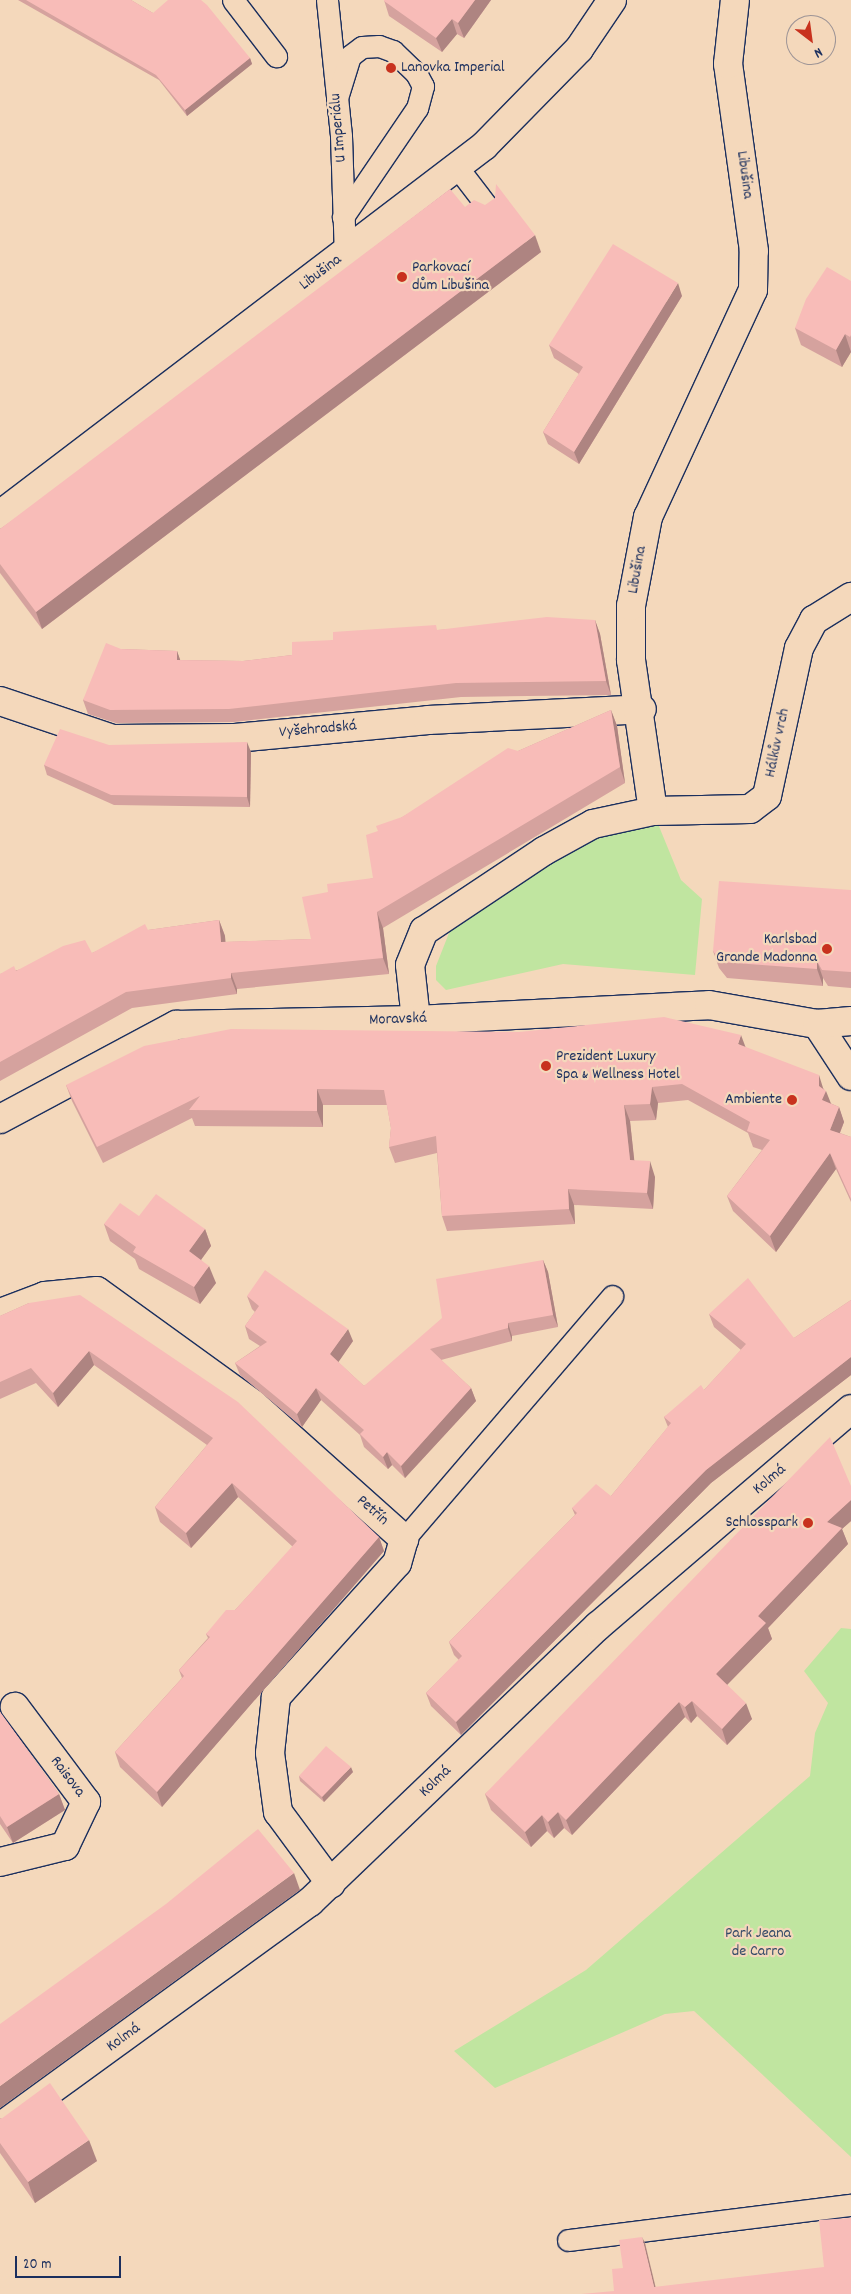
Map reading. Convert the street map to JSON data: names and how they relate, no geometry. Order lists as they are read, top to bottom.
{
  "streets": {
    "street": [
      "Libušina",
      "Vyšehradská",
      "Hálkův vrch",
      "Moravská",
      "Kolmá",
      "Petřín",
      "Raisova"
    ],
    "lane": ["U Imperiálu"]
  },
  "crossings": [
    ["U Imperiálu", "Libušina"],
    ["Libušina", "Vyšehradská"],
    ["Libušina", "Hálkův vrch"],
    ["Kolmá", "Petřín"]
  ],
  "parks": ["Park Jeana de Carro"],
  "places": [
    "Lanovka Imperial",
    "Parkovací dům Libušina",
    "Karlsbad Grande Madonna",
    "Prezident Luxury Spa & Wellness Hotel",
    "Ambiente",
    "Schlosspark"
  ],
  "scale_bar": "20 m",
  "north": "bottom right"
}
